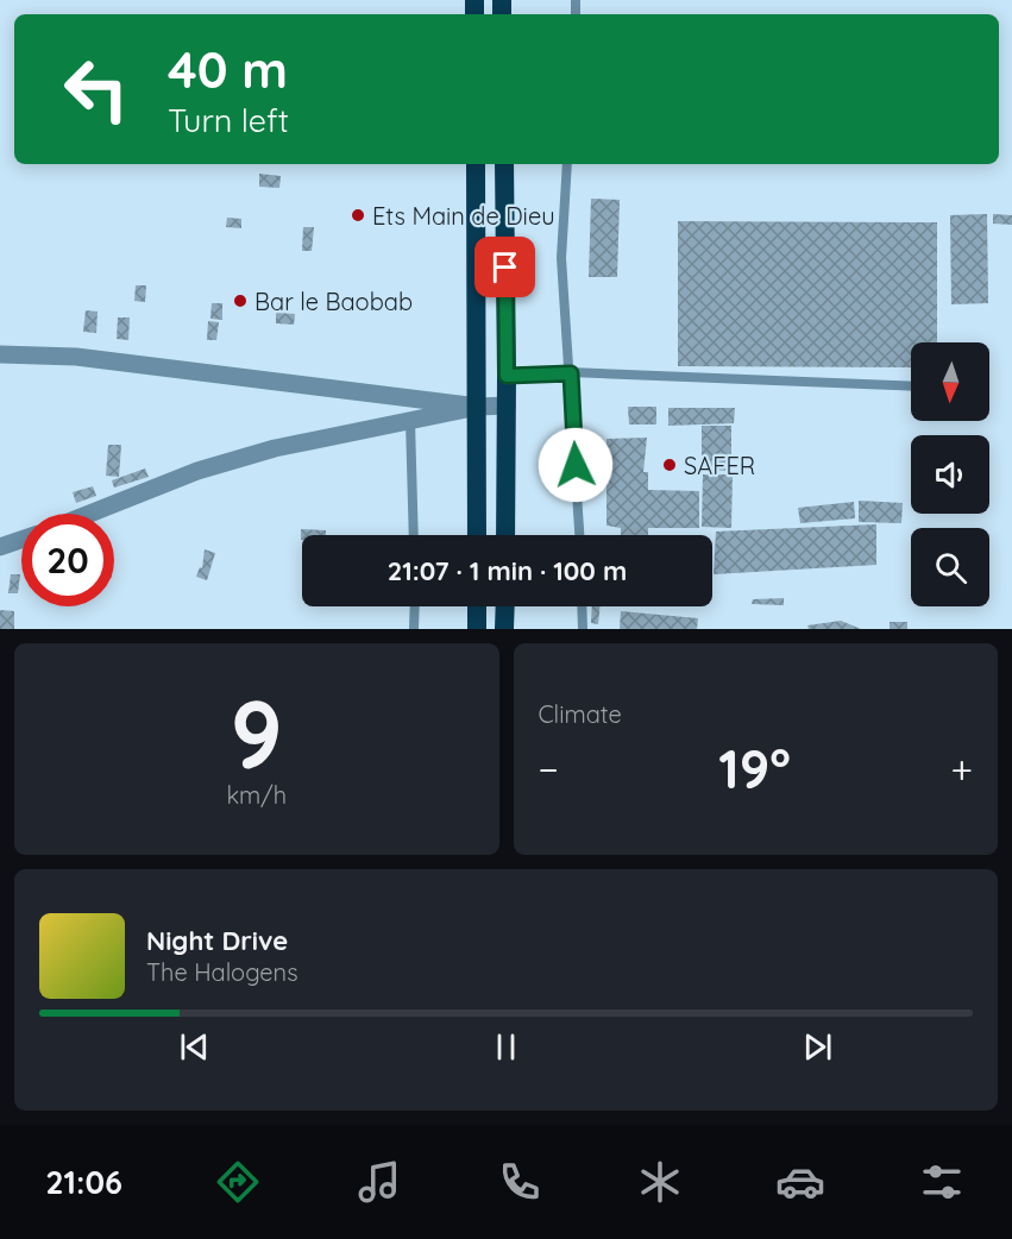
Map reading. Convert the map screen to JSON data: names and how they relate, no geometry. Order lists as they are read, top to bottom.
{
  "places": ["Ets Main de Dieu", "Bar le Baobab", "SAFER"],
  "north": "bottom",
  "page": {
    "turn": ["40 m", "Turn left"],
    "limit": "20",
    "trip": "21:07 · 1 min · 100 m",
    "tile": [
      ["9", "km/h"],
      "Climate"
    ],
    "heat": ["−", "19°", "+"],
    "song": ["Night Drive", "The Halogens"],
    "tabs": "21:06"
  }
}
